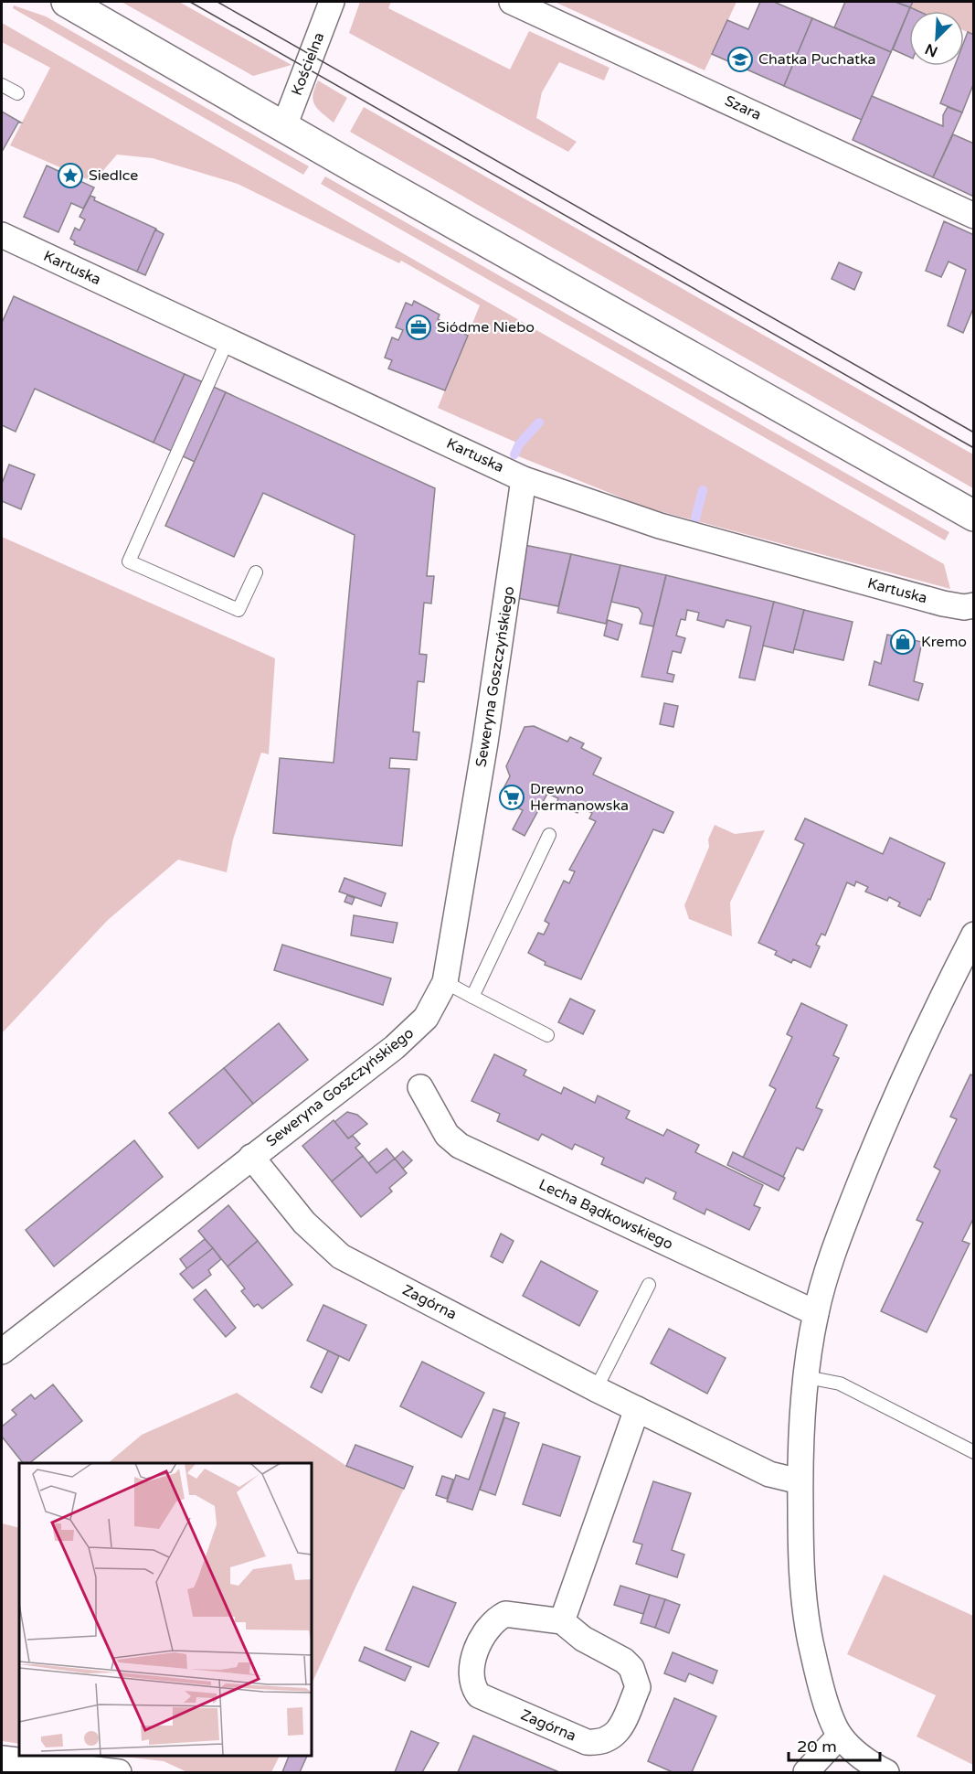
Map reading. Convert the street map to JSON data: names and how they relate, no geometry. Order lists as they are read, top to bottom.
{
  "streets": {
    "street": [
      "Kościelna",
      "Szara",
      "Kartuska",
      "Seweryna Goszczyńskiego",
      "Lecha Bądkowskiego",
      "Zagórna"
    ]
  },
  "crossings": [
    ["Kartuska", "Seweryna Goszczyńskiego"],
    ["Seweryna Goszczyńskiego", "Zagórna"]
  ],
  "places": {
    "school or university": ["Chatka Puchatka"],
    "place": ["Siedlce"],
    "office": ["Siódme Niebo"],
    "shop": ["Kremo"],
    "supermarket": ["Drewno Hermanowska"]
  },
  "scale_bar": "20 m",
  "north": "bottom left"
}
